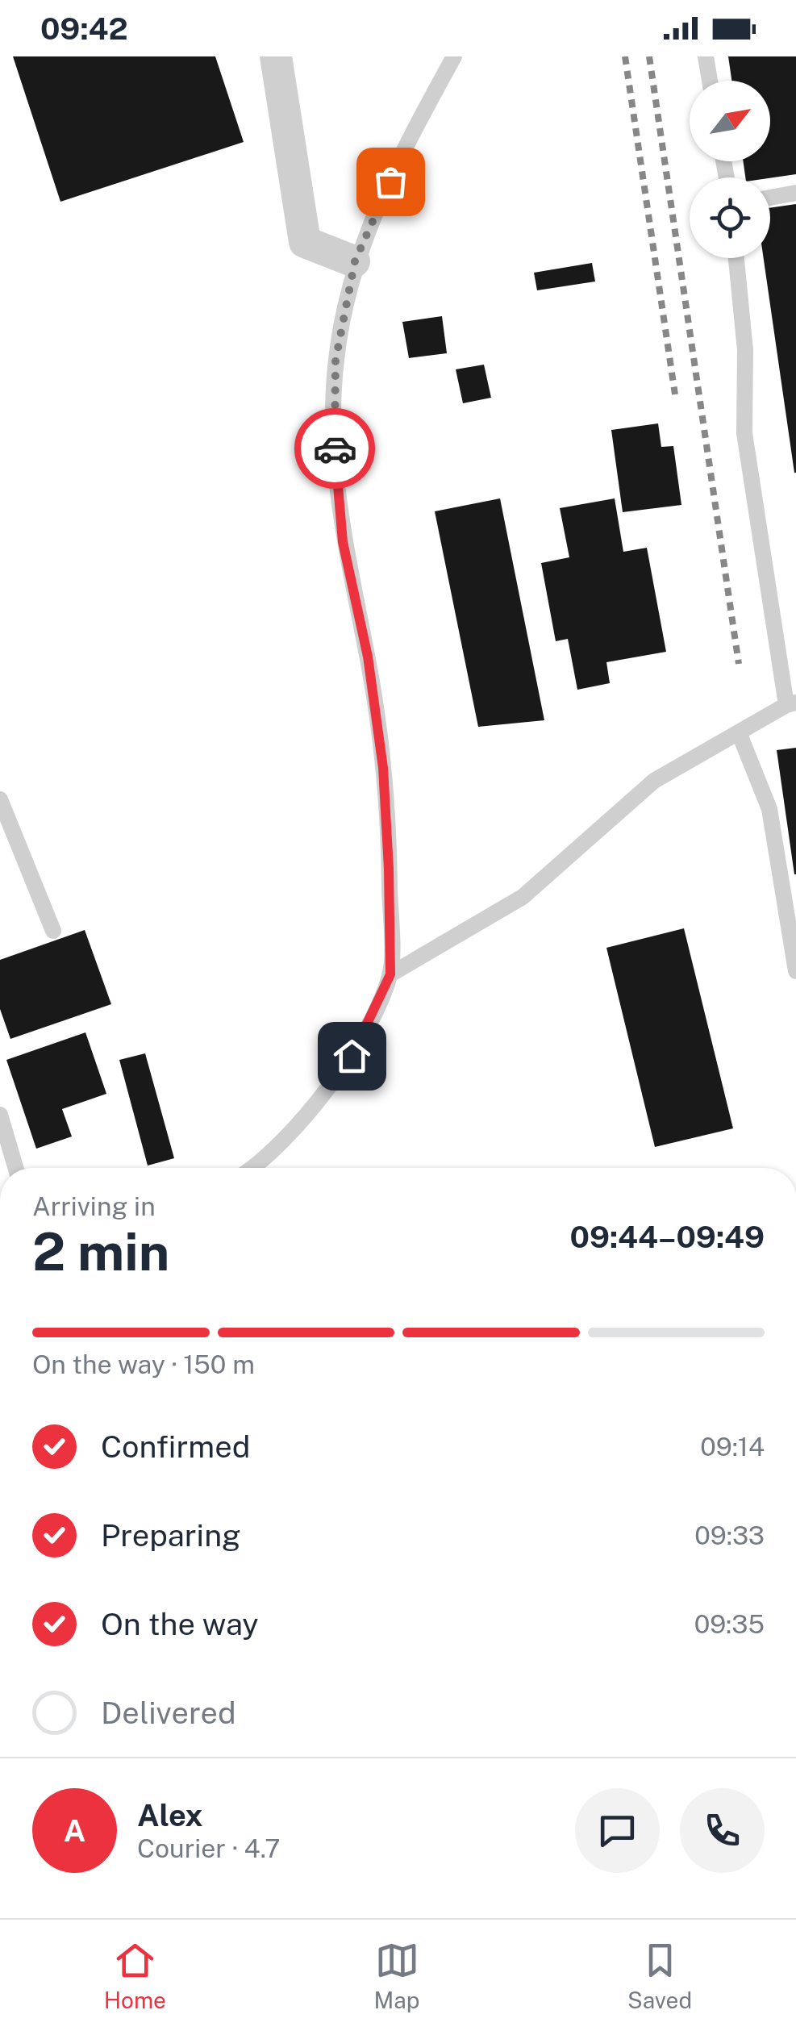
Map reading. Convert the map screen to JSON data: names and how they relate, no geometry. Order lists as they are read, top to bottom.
{
  "north": "top right",
  "page": {
    "status": "09:42",
    "heading": ["2 min", "Arriving in", "09:44–09:49"],
    "panel": ["Alex", "Courier · 4.7"],
    "bar": "On the way · 150 m",
    "list": [
      ["Confirmed", "09:14"],
      ["Preparing", "09:33"],
      ["On the way", "09:35"],
      "Delivered"
    ],
    "round": "A",
    "tabs": ["Home", "Map", "Saved"]
  }
}
